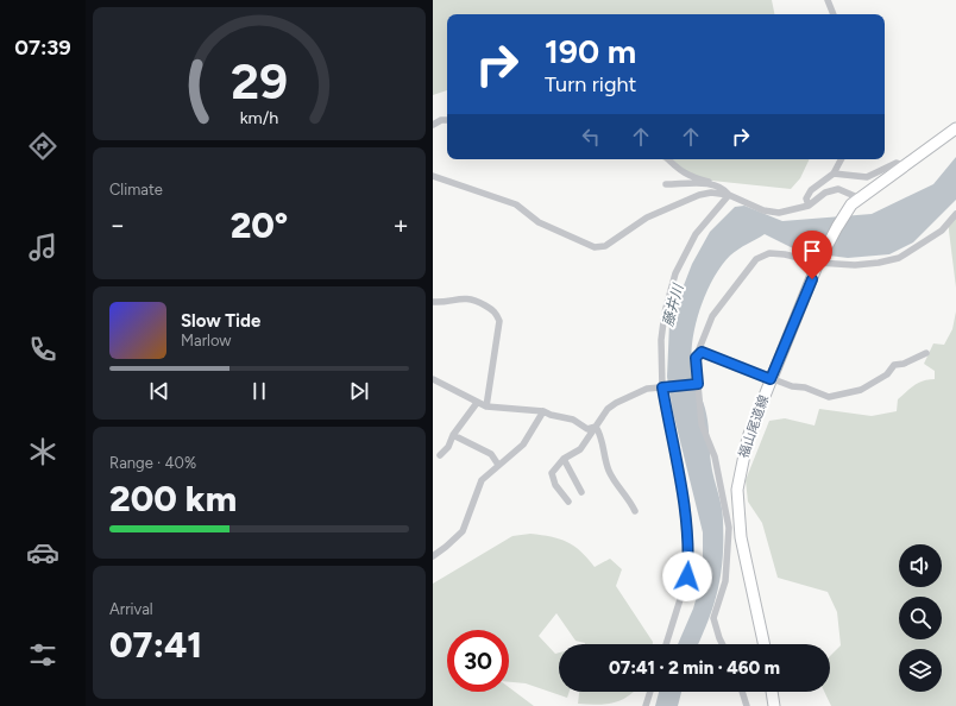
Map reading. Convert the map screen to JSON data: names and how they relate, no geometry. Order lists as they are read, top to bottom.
{
  "streets": {
    "main road": ["福山尾道線"]
  },
  "water": ["藤井川"],
  "page": {
    "tabs": "07:39",
    "turn": ["190 m", "Turn right"],
    "tile": [
      "Climate",
      ["Range · 40%", "200 km"],
      ["Arrival", "07:41"]
    ],
    "heat": ["−", "20°", "+"],
    "song": ["Slow Tide", "Marlow"],
    "limit": "30",
    "trip": "07:41 · 2 min · 460 m",
    "gauge": ["29", "km/h"]
  }
}
